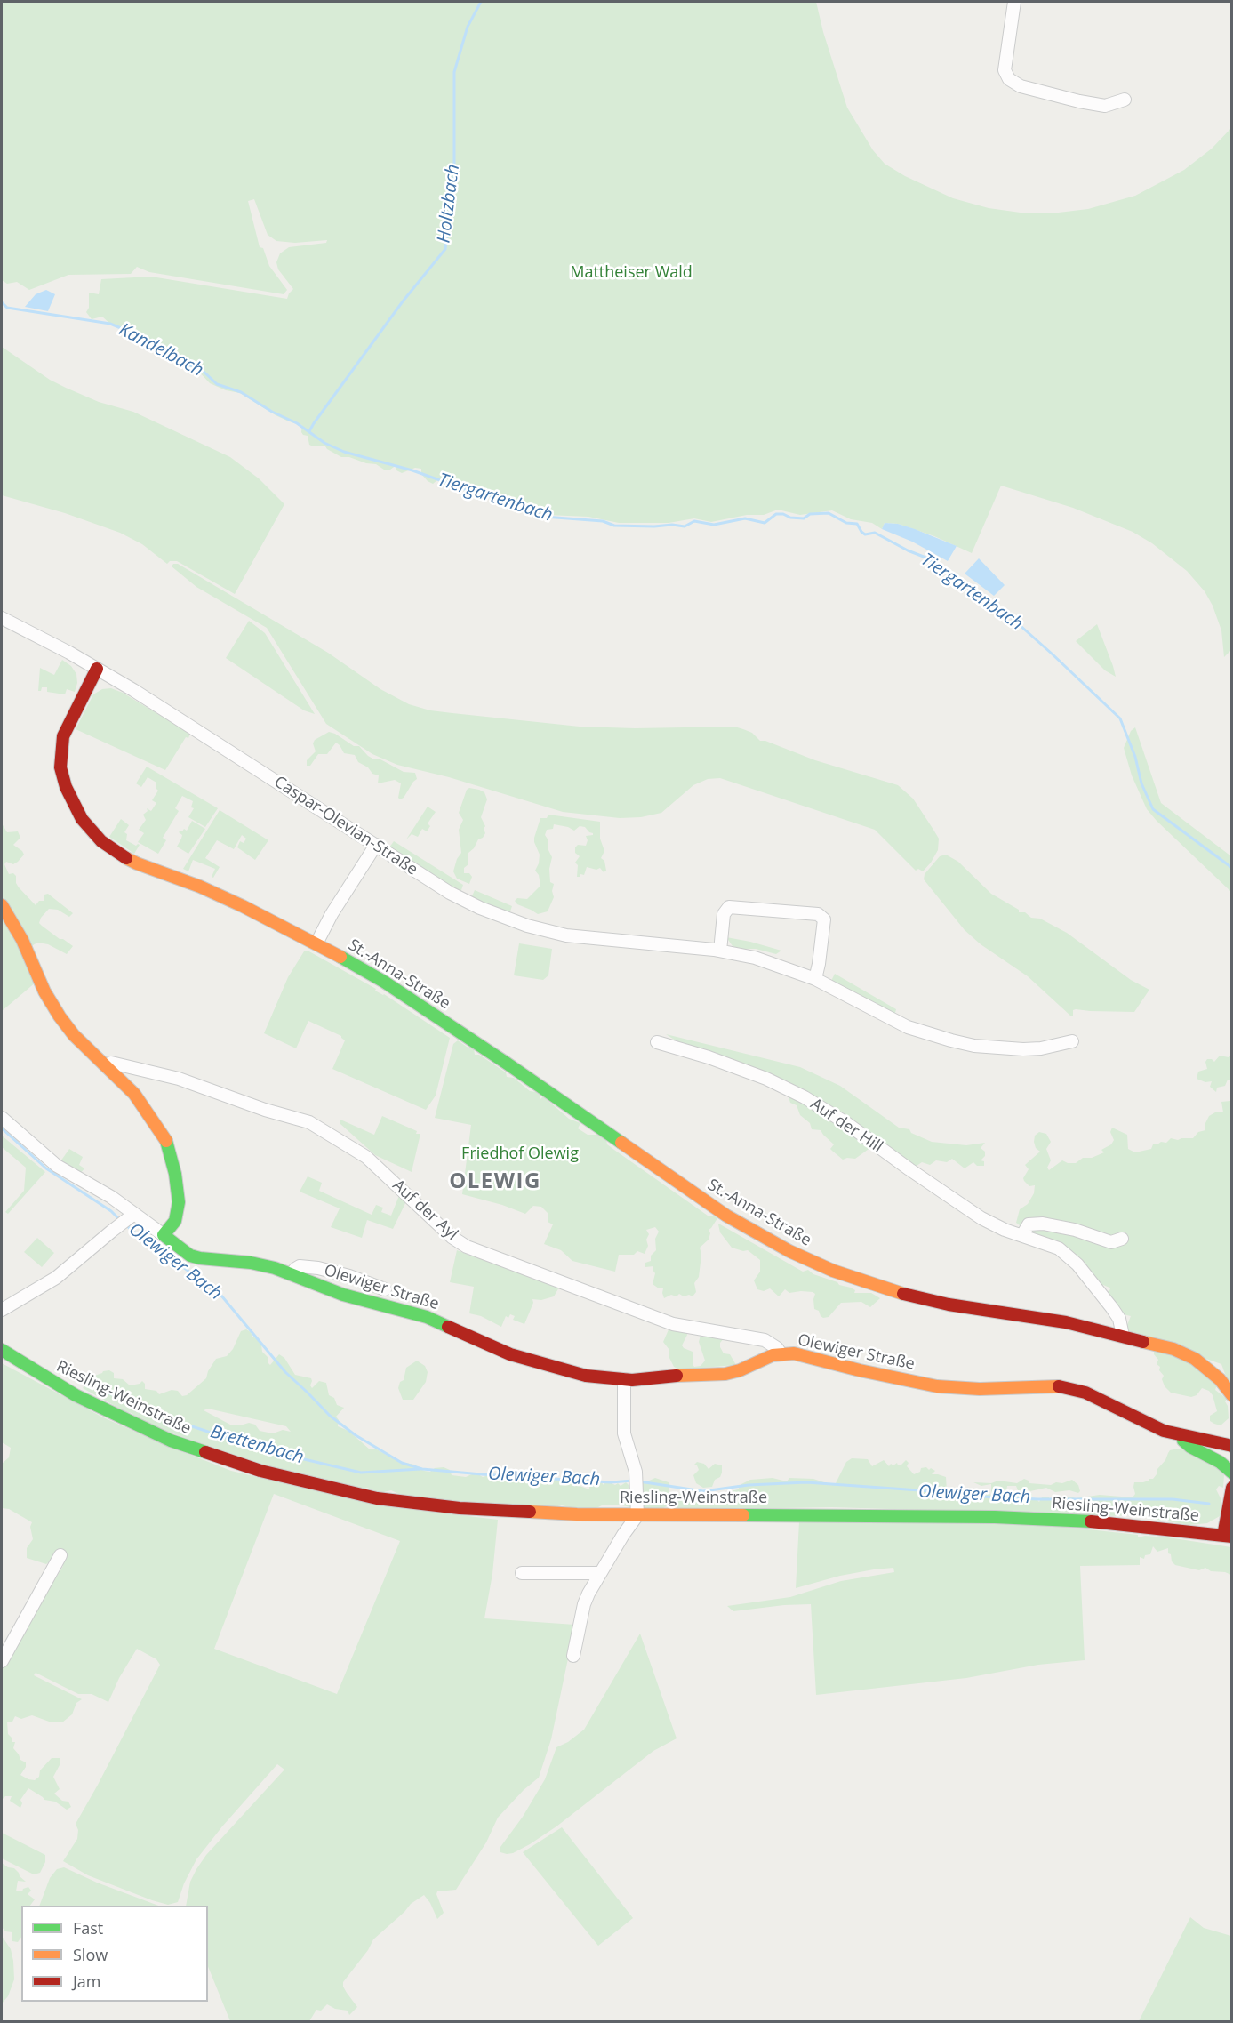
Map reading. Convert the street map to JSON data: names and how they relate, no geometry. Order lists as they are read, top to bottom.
{
  "streets": {
    "street": [
      "Caspar-Olevian-Straße",
      "St.-Anna-Straße",
      "Auf der Hill",
      "Auf der Ayl",
      "Olewiger Straße",
      "Riesling-Weinstraße"
    ]
  },
  "crossings": [
    ["Caspar-Olevian-Straße", "St.-Anna-Straße"],
    ["St.-Anna-Straße", "Auf der Hill"],
    ["Auf der Ayl", "Olewiger Straße"]
  ],
  "districts": ["OLEWIG"],
  "water": [
    "Holtzbach",
    "Kandelbach",
    "Tiergartenbach",
    "Olewiger Bach",
    "Brettenbach"
  ],
  "parks": ["Mattheiser Wald", "Friedhof Olewig"],
  "legend": ["Fast", "Slow", "Jam"]
}
